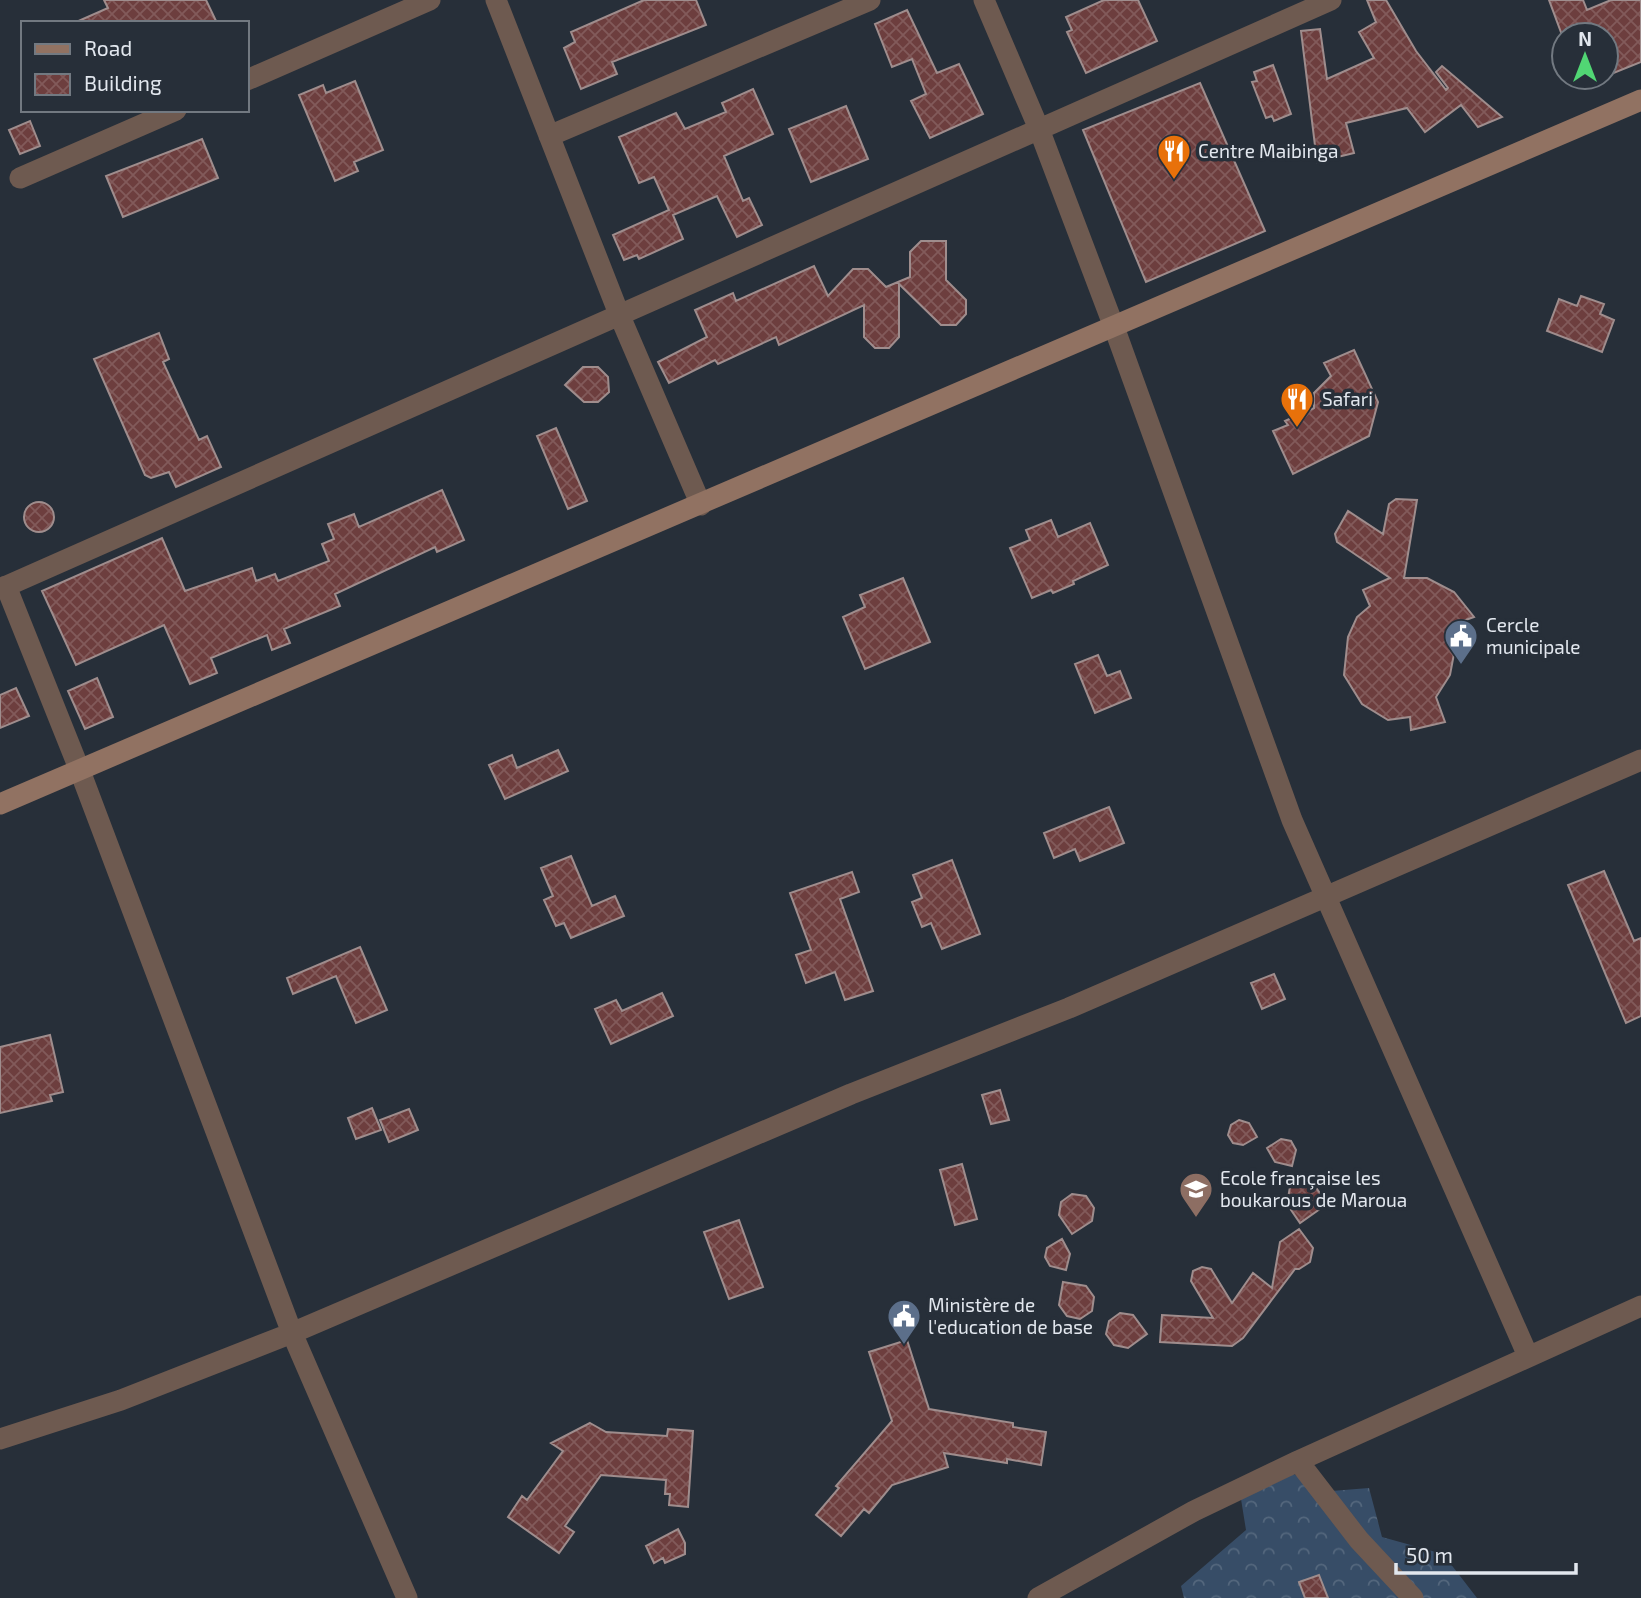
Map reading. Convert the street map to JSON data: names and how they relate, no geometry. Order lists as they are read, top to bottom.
{
  "places": {
    "restaurant": ["Centre Maibinga", "Safari"],
    "public building": ["Cercle municipale", "Ministère de l'education de base"],
    "school or university": ["Ecole française les boukarous de Maroua"]
  },
  "legend": ["Road", "Building"],
  "scale_bar": "50 m",
  "north": "top"
}
